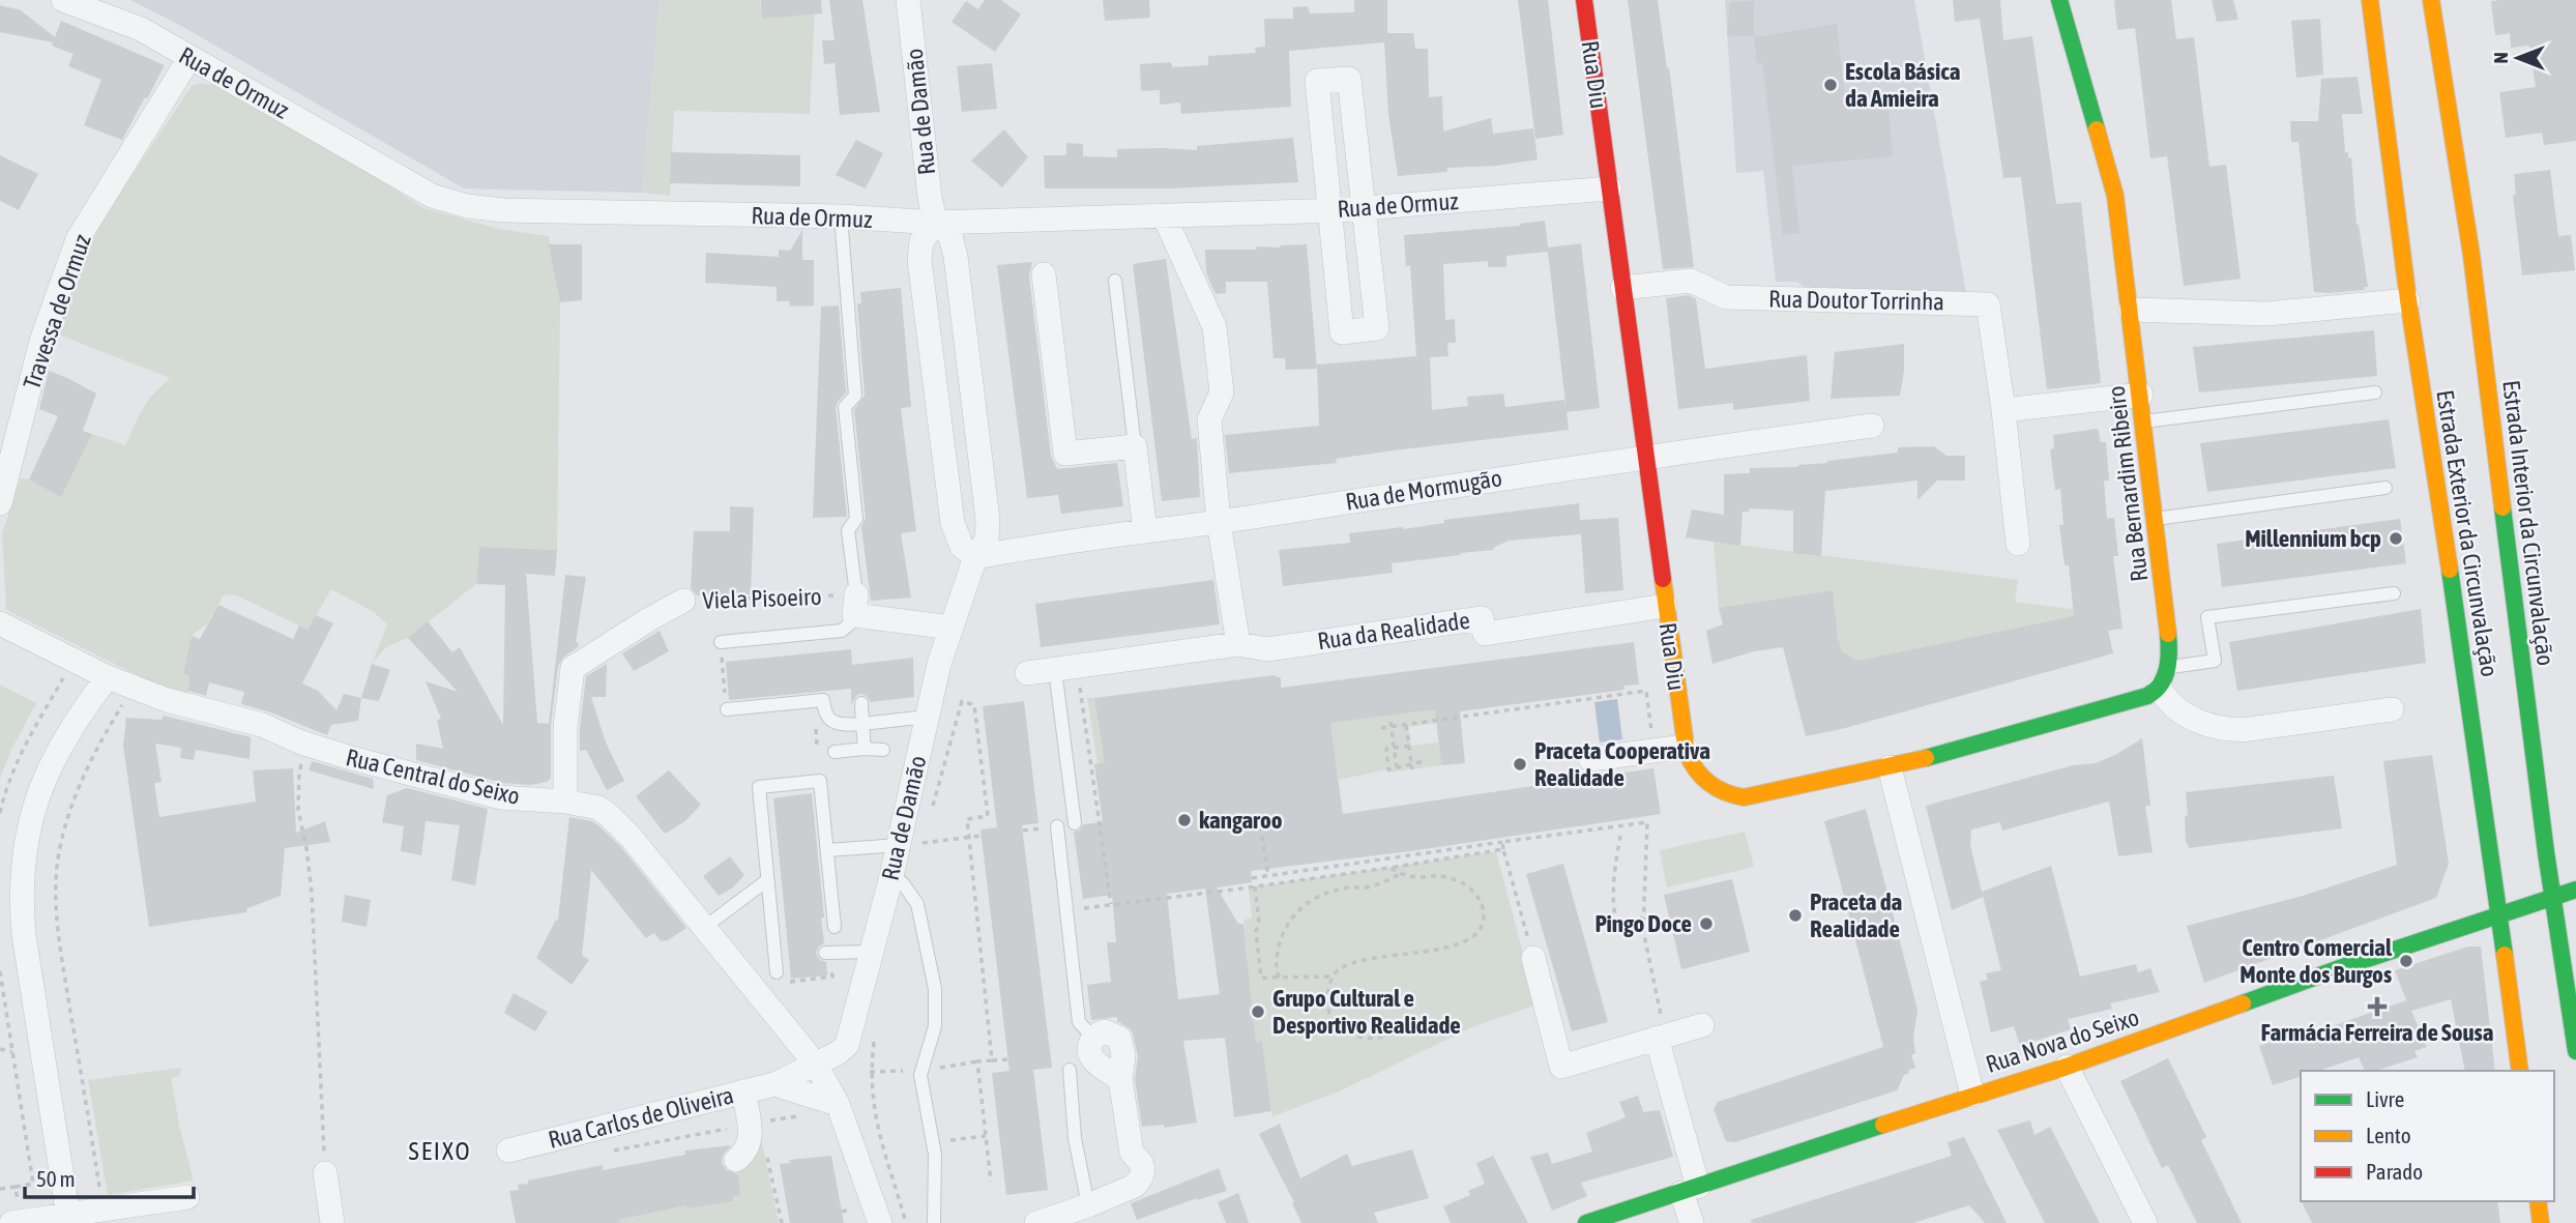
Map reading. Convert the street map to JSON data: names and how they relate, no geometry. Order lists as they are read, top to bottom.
{
  "streets": {
    "main road": [
      "Rua Diu",
      "Rua Bernardim Ribeiro",
      "Estrada Interior da Circunvalação",
      "Estrada Exterior da Circunvalação",
      "Rua Nova do Seixo"
    ],
    "street": [
      "Rua de Ormuz",
      "Rua de Damão",
      "Rua Doutor Torrinha",
      "Travessa de Ormuz",
      "Rua de Mormugão",
      "Viela Pisoeiro",
      "Rua da Realidade",
      "Rua Central do Seixo",
      "Rua Carlos de Oliveira"
    ]
  },
  "crossings": [
    ["Rua Diu", "Rua de Ormuz"],
    ["Rua Diu", "Rua Doutor Torrinha"],
    ["Rua Diu", "Rua de Mormugão"],
    ["Rua Diu", "Rua da Realidade"],
    ["Rua de Ormuz", "Rua de Damão"],
    ["Rua de Ormuz", "Travessa de Ormuz"],
    ["Rua de Damão", "Rua de Mormugão"],
    ["Rua de Damão", "Viela Pisoeiro"],
    ["Rua de Damão", "Rua Central do Seixo"],
    ["Rua de Damão", "Rua Carlos de Oliveira"],
    ["Estrada Interior da Circunvalação", "Rua Nova do Seixo"],
    ["Estrada Exterior da Circunvalação", "Rua Nova do Seixo"],
    ["Viela Pisoeiro", "Rua Central do Seixo"],
    ["Rua Central do Seixo", "Rua Carlos de Oliveira"]
  ],
  "districts": ["SEIXO"],
  "places": {
    "other": [
      "Escola Básica da Amieira",
      "Millennium bcp",
      "Praceta Cooperativa Realidade",
      "kangaroo",
      "Praceta da Realidade",
      "Pingo Doce",
      "Centro Comercial Monte dos Burgos",
      "Grupo Cultural e Desportivo Realidade"
    ],
    "health": ["Farmácia Ferreira de Sousa"]
  },
  "legend": ["Livre", "Lento", "Parado"],
  "scale_bar": "50 m",
  "north": "left"
}
